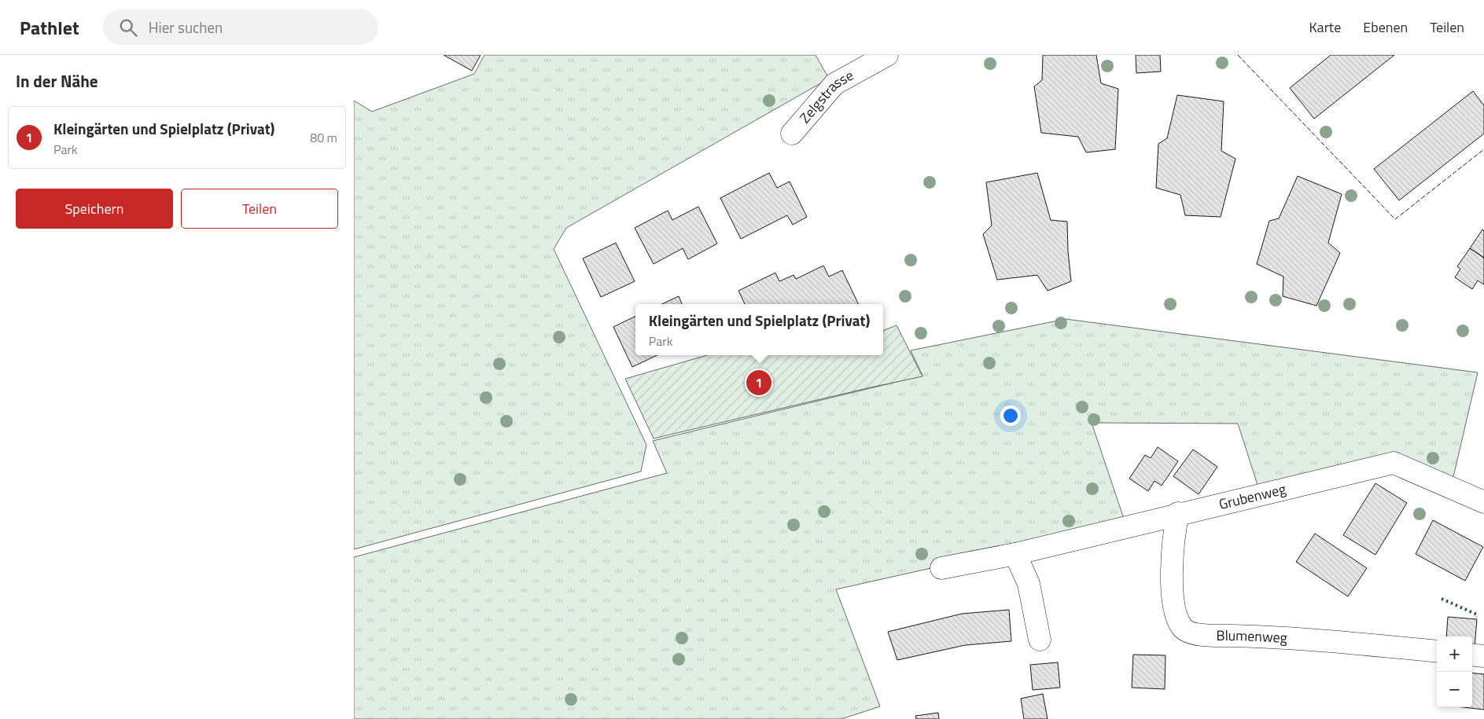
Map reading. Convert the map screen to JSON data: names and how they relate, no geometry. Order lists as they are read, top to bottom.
{
  "streets": {
    "street": ["Zelgstrasse", "Grubenweg", "Blumenweg"]
  },
  "crossings": [
    ["Grubenweg", "Blumenweg"]
  ],
  "page": {
    "header": "Pathlet",
    "search": "Hier suchen",
    "nav": ["Karte", "Ebenen", "Teilen"],
    "heading": "In der Nähe",
    "list": [
      {
        "mark": "1",
        "name": "Kleingärten und Spielplatz (Privat)",
        "note": "Park",
        "value": "80 m"
      }
    ],
    "buttons": ["Speichern", "Teilen"],
    "popup": ["Kleingärten und Spielplatz (Privat)", "Park"],
    "pins": "1",
    "map_buttons": ["+", "−"]
  }
}
